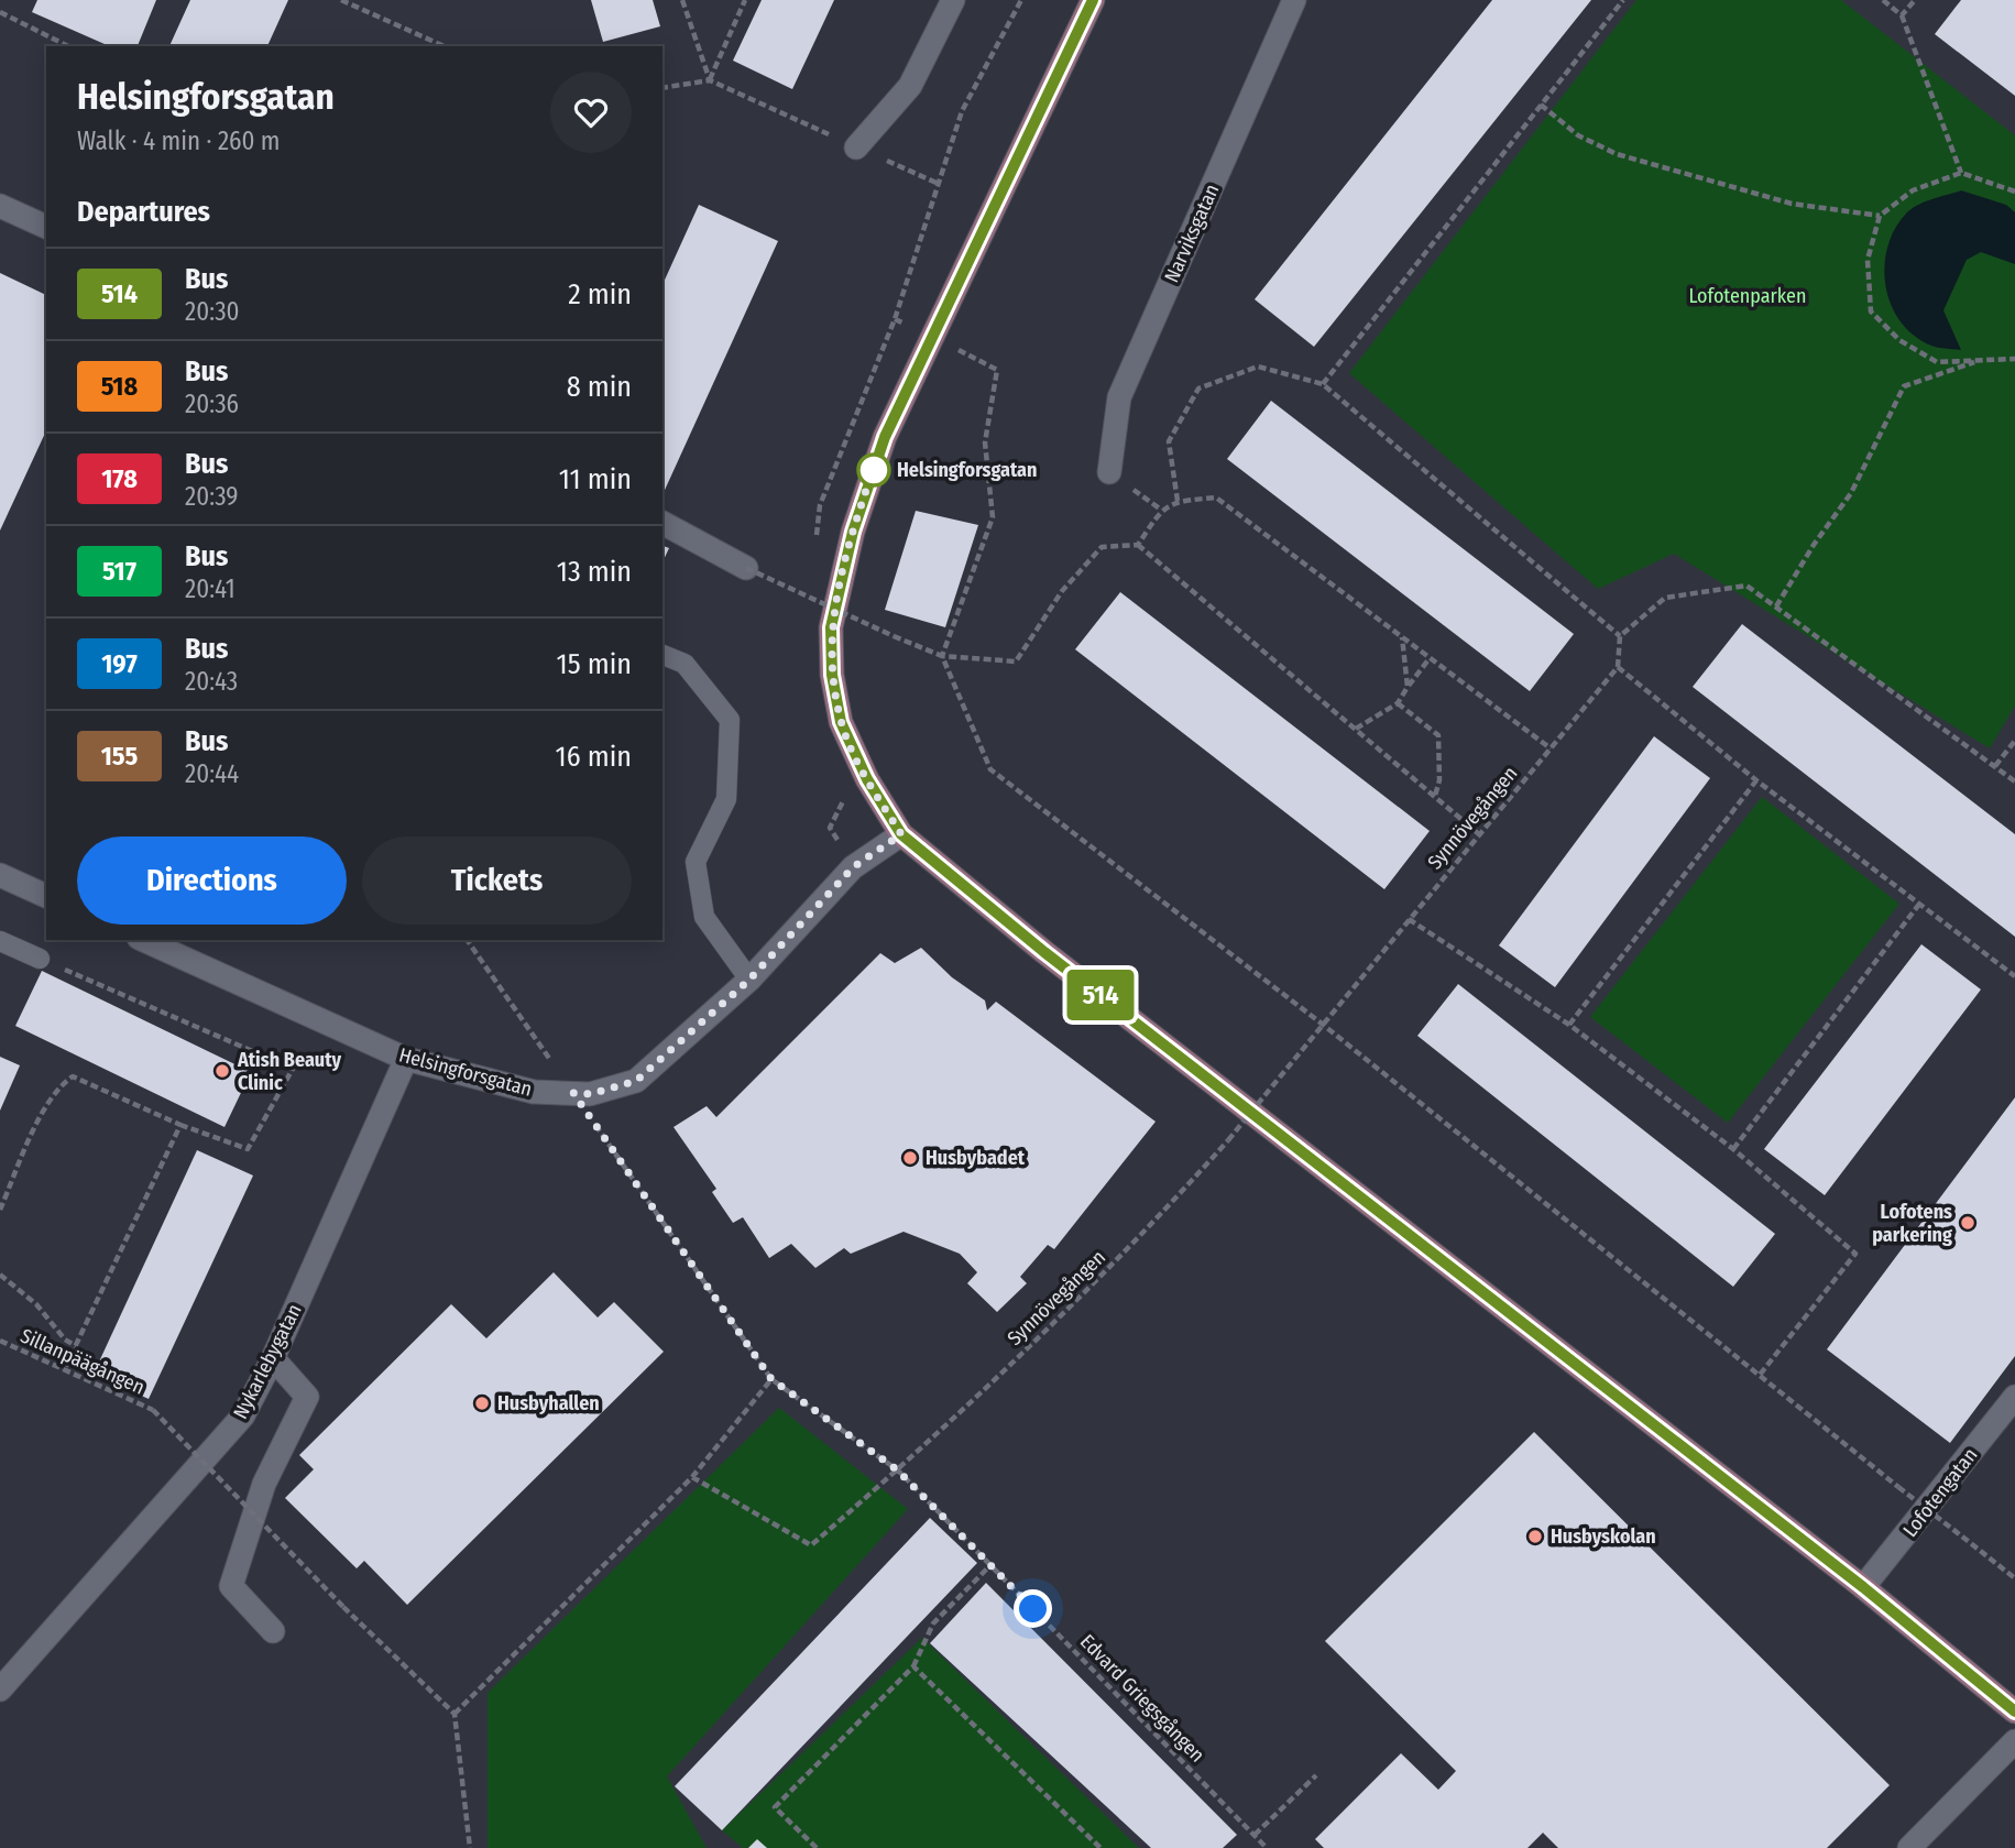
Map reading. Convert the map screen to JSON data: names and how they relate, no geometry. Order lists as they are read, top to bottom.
{
  "streets": {
    "street": [
      "Narviksgatan",
      "Helsingforsgatan",
      "Nykarlebygatan",
      "Lofotengatan"
    ],
    "path": ["Synnövegången", "Sillanpäägången", "Edvard Griegsgången"]
  },
  "crossings": [
    ["Synnövegången", "Edvard Griegsgången"],
    ["Helsingforsgatan", "Nykarlebygatan"],
    ["Helsingforsgatan", "Edvard Griegsgången"]
  ],
  "parks": ["Lofotenparken"],
  "places": [
    "Helsingforsgatan",
    "Atish Beauty Clinic",
    "Husbybadet",
    "Lofotens parkering",
    "Husbyhallen",
    "Husbyskolan"
  ],
  "lines": ["bus line 514"],
  "page": {
    "on_map": "514",
    "heading": [
      ["Helsingforsgatan", "Walk · 4 min · 260 m"],
      "Departures"
    ],
    "list": [
      {
        "mark": "514",
        "name": "Bus",
        "note": "20:30",
        "value": "2 min"
      },
      {
        "mark": "518",
        "name": "Bus",
        "note": "20:36",
        "value": "8 min"
      },
      {
        "mark": "178",
        "name": "Bus",
        "note": "20:39",
        "value": "11 min"
      },
      {
        "mark": "517",
        "name": "Bus",
        "note": "20:41",
        "value": "13 min"
      },
      {
        "mark": "197",
        "name": "Bus",
        "note": "20:43",
        "value": "15 min"
      },
      {
        "mark": "155",
        "name": "Bus",
        "note": "20:44",
        "value": "16 min"
      }
    ],
    "buttons": ["Directions", "Tickets"]
  }
}
